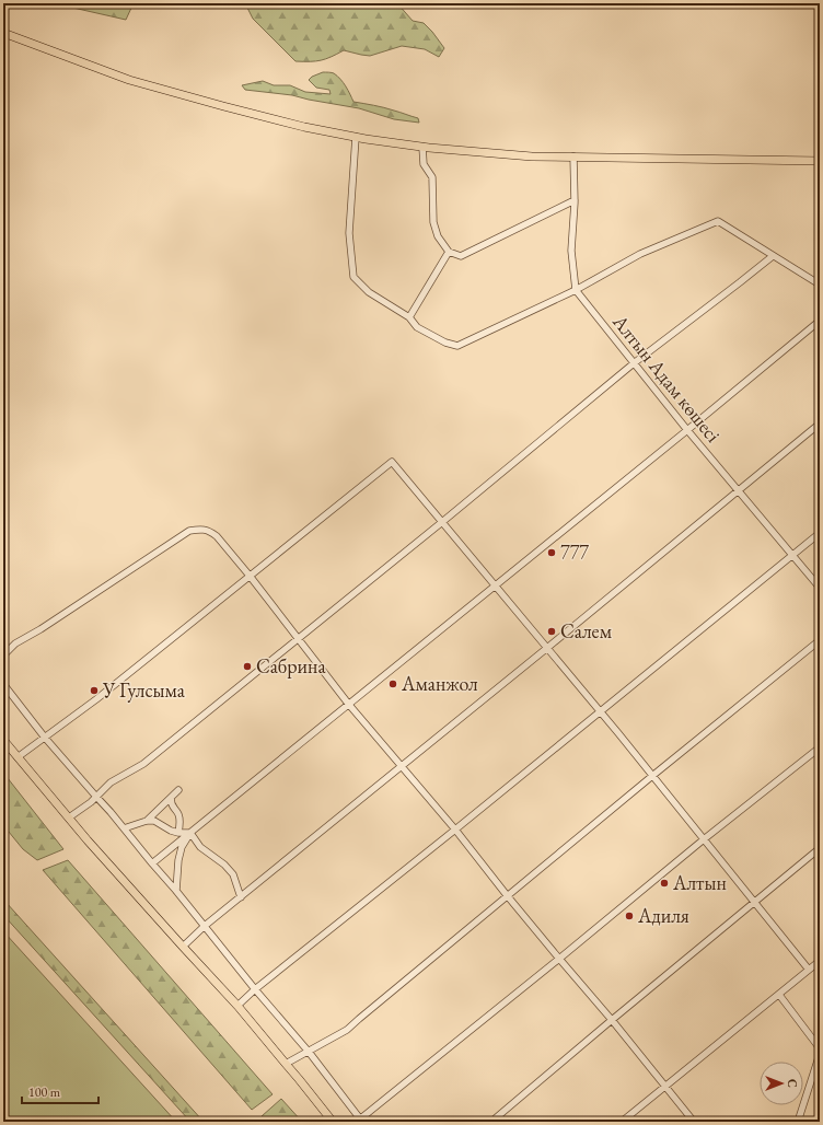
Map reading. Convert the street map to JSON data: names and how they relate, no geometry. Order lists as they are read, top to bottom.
{
  "streets": {
    "street": ["Алтын Адам көшесі"]
  },
  "places": [
    "777",
    "Салем",
    "Сабрина",
    "Аманжол",
    "У Гулсыма",
    "Алтын",
    "Адиля"
  ],
  "scale_bar": "100 m",
  "north": "right"
}
